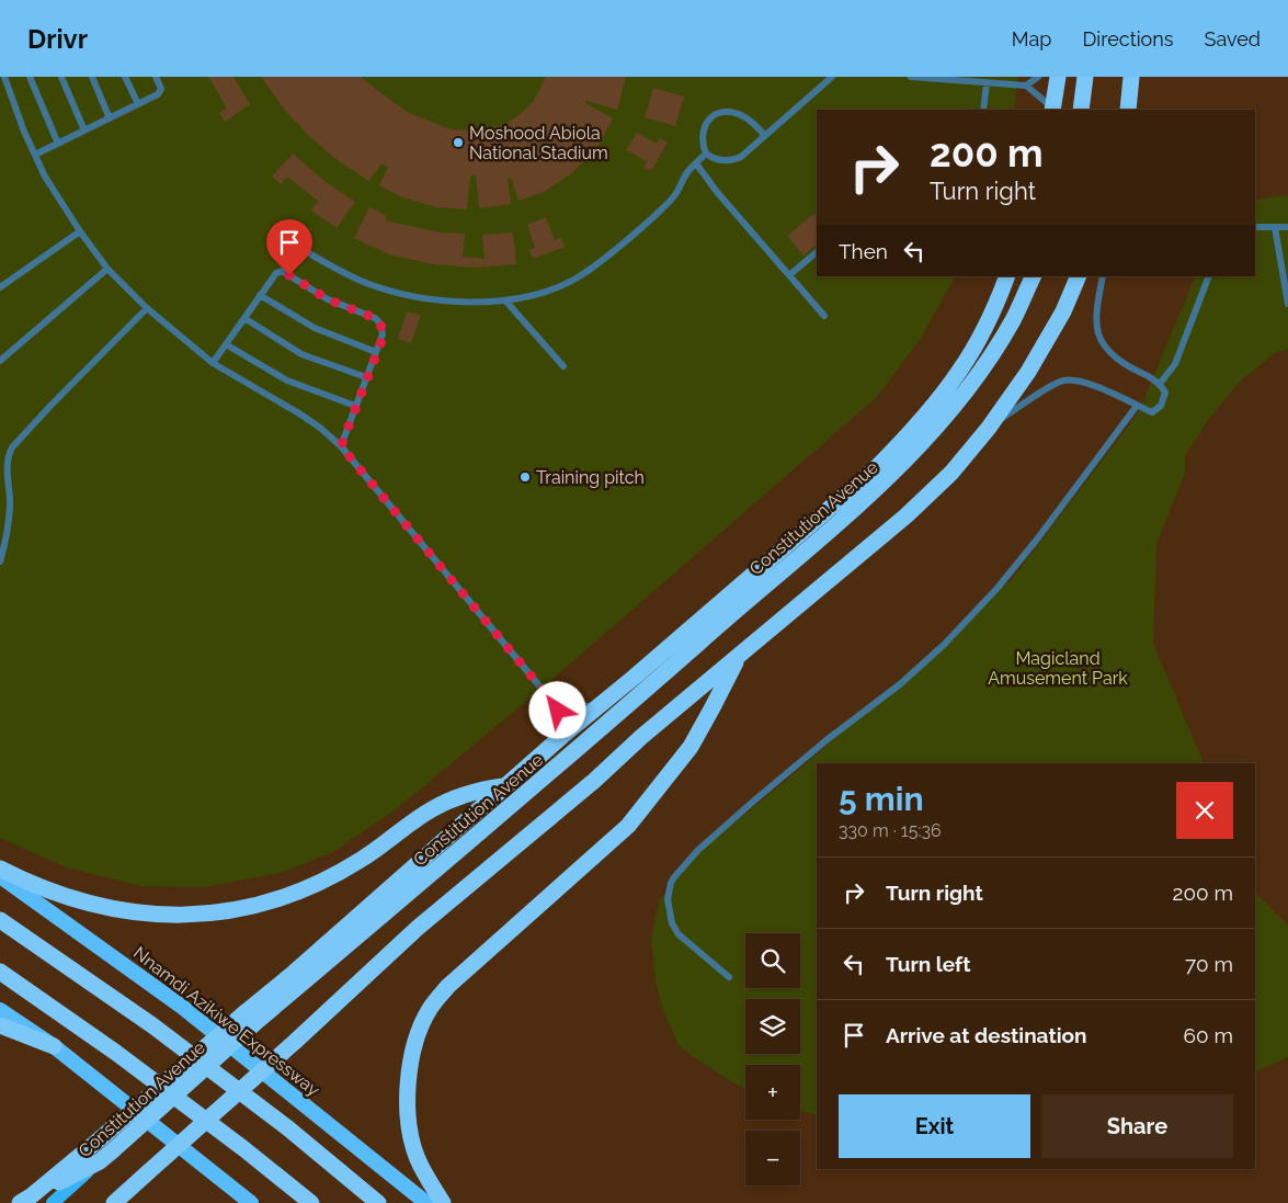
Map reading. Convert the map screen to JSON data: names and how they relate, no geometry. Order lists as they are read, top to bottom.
{
  "streets": {
    "highway": ["Constitution Avenue", "Nnamdi Azikiwe Expressway"]
  },
  "parks": ["Magicland Amusement Park"],
  "places": ["Moshood Abiola National Stadium", "Training pitch"],
  "page": {
    "header": "Drivr",
    "nav": ["Map", "Directions", "Saved"],
    "turn": ["200 m", "Turn right"],
    "then": "Then",
    "heading": ["5 min", "330 m · 15:36"],
    "list": [
      {
        "name": "Turn right",
        "value": "200 m"
      },
      {
        "name": "Turn left",
        "value": "70 m"
      },
      {
        "name": "Arrive at destination",
        "value": "60 m"
      }
    ],
    "map_buttons": ["+", "−"],
    "buttons": ["Exit", "Share"]
  }
}
